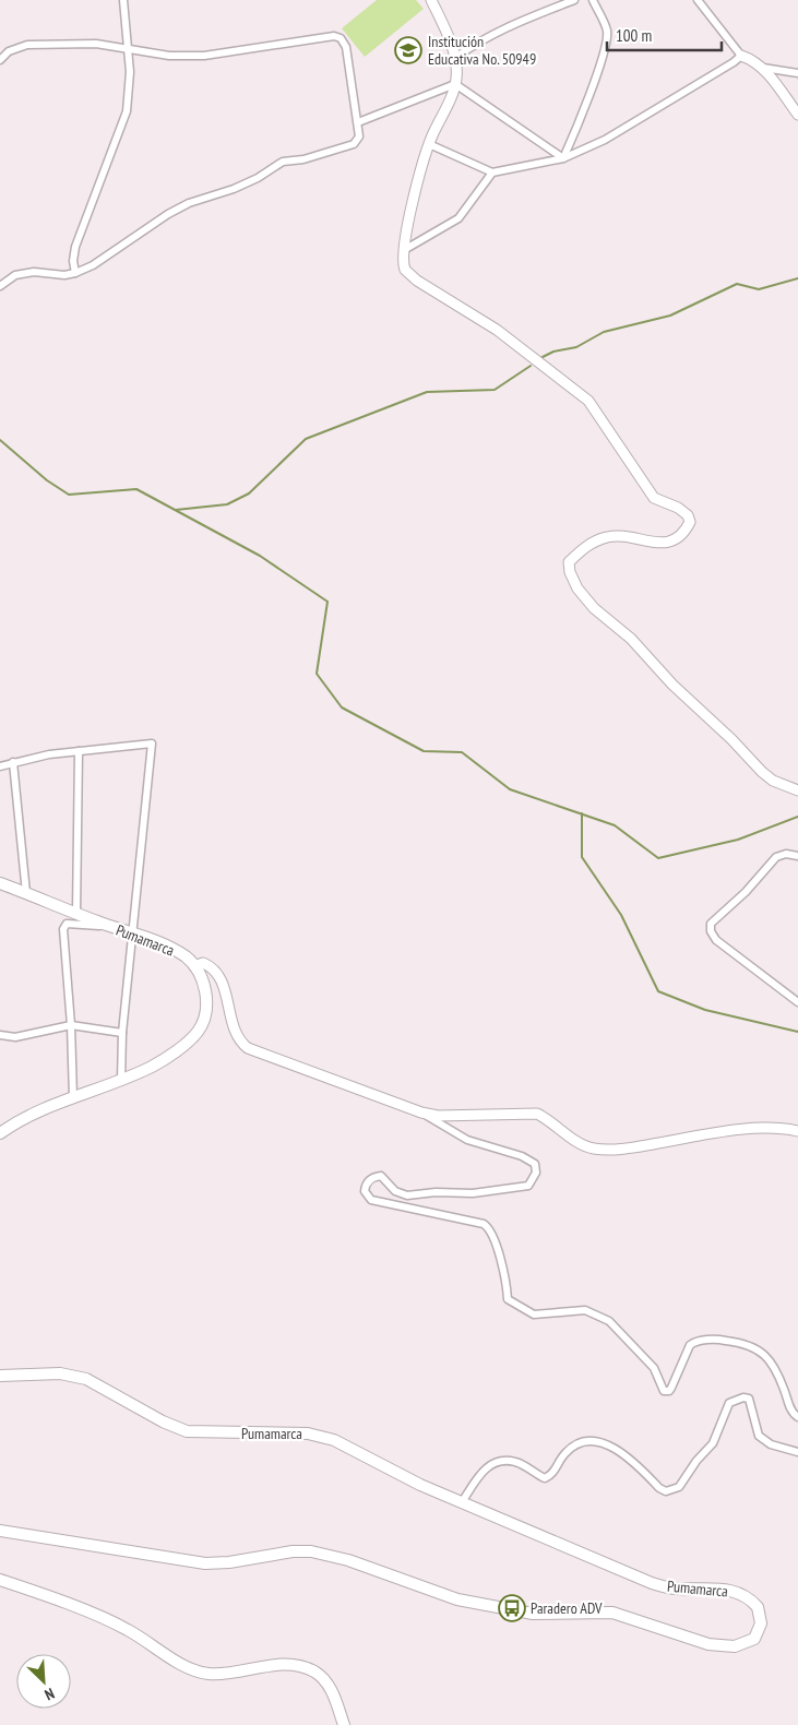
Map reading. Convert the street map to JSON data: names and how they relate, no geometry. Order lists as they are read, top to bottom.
{
  "streets": {
    "main road": ["Pumamarca"]
  },
  "places": {
    "school or university": ["Institución Educativa No. 50949"],
    "bus stop": ["Paradero ADV"]
  },
  "scale_bar": "100 m",
  "north": "bottom right"
}
